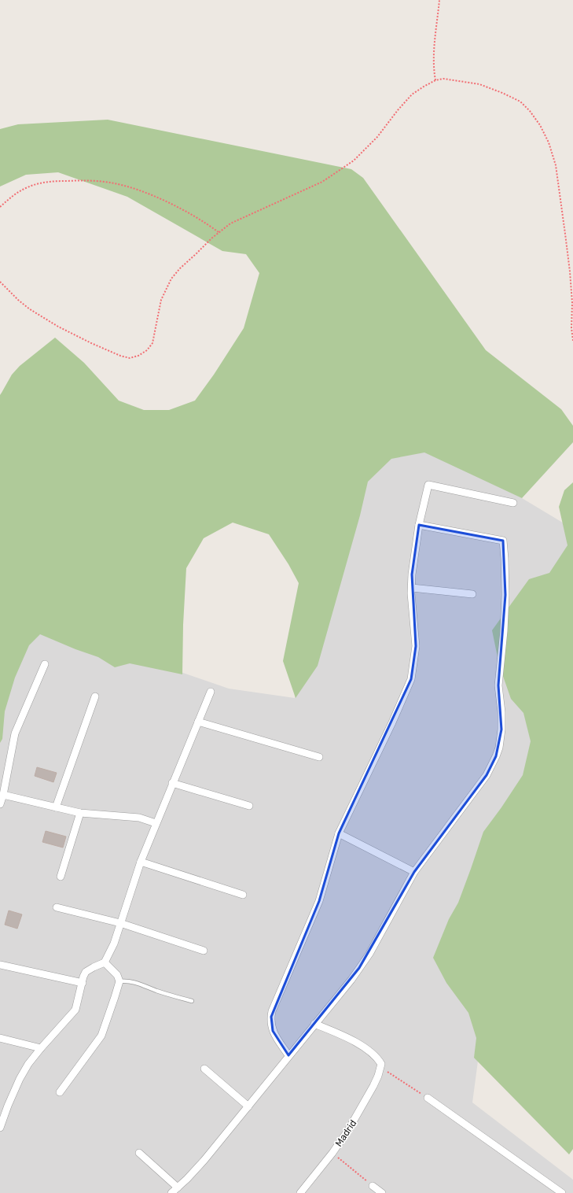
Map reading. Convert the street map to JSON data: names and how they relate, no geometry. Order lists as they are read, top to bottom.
{
  "streets": {
    "street": ["Madrid"]
  }
}
